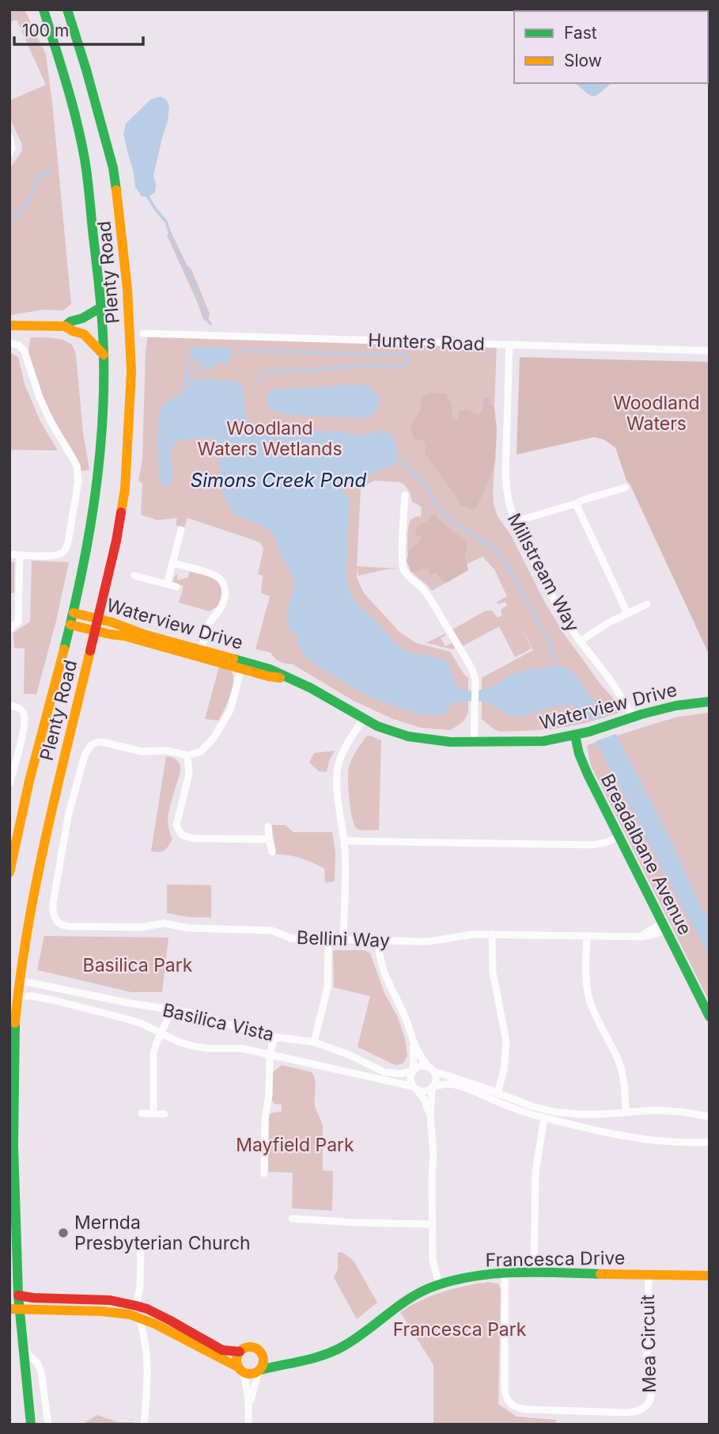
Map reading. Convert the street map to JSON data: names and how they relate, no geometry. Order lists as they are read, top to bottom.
{
  "streets": {
    "main road": [
      "Plenty Road",
      "Waterview Drive",
      "Breadalbane Avenue",
      "Francesca Drive"
    ],
    "street": [
      "Hunters Road",
      "Millstream Way",
      "Bellini Way",
      "Basilica Vista",
      "Mea Circuit"
    ]
  },
  "crossings": [
    ["Plenty Road", "Waterview Drive"],
    ["Plenty Road", "Basilica Vista"],
    ["Hunters Road", "Millstream Way"],
    ["Millstream Way", "Waterview Drive"],
    ["Waterview Drive", "Breadalbane Avenue"],
    ["Breadalbane Avenue", "Bellini Way"],
    ["Francesca Drive", "Mea Circuit"]
  ],
  "water": ["Simons Creek Pond"],
  "parks": [
    "Woodland Waters",
    "Woodland Waters Wetlands",
    "Basilica Park",
    "Mayfield Park",
    "Francesca Park"
  ],
  "places": ["Mernda Presbyterian Church"],
  "legend": ["Fast", "Slow"],
  "scale_bar": "100 m"
}
